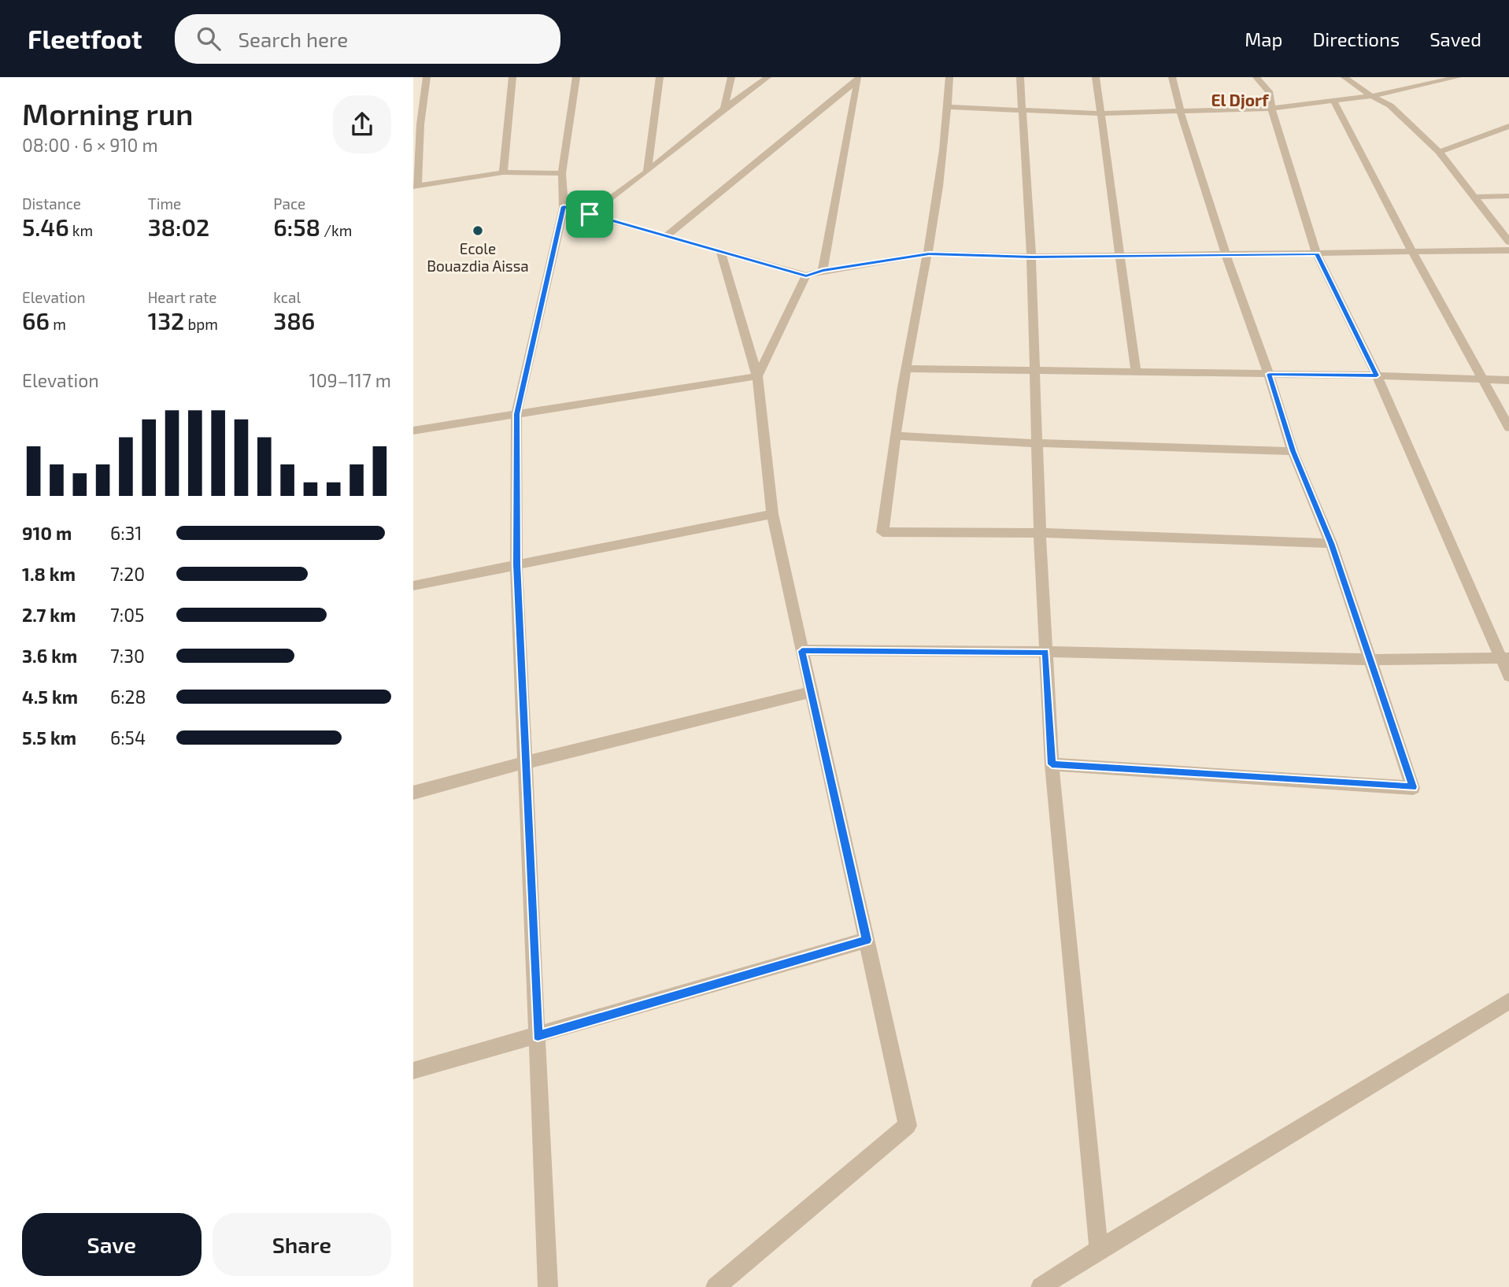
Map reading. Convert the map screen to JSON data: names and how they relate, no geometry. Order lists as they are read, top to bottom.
{
  "districts": ["El Djorf"],
  "places": ["Ecole Bouazdia Aissa"],
  "page": {
    "header": "Fleetfoot",
    "search": "Search here",
    "nav": ["Map", "Directions", "Saved"],
    "heading": ["Morning run", "08:00 · 6 × 910 m"],
    "stats": [
      ["Distance", "5.46 km"],
      ["Time", "38:02"],
      ["Pace", "6:58 /km"],
      ["Elevation", "66 m"],
      ["Heart rate", "132 bpm"],
      ["kcal", "386"]
    ],
    "chart": ["Elevation", "109–117 m"],
    "list": [
      {
        "name": "910 m",
        "note": "6:31"
      },
      {
        "name": "1.8 km",
        "note": "7:20"
      },
      {
        "name": "2.7 km",
        "note": "7:05"
      },
      {
        "name": "3.6 km",
        "note": "7:30"
      },
      {
        "name": "4.5 km",
        "note": "6:28"
      },
      {
        "name": "5.5 km",
        "note": "6:54"
      }
    ],
    "buttons": ["Save", "Share"]
  }
}
